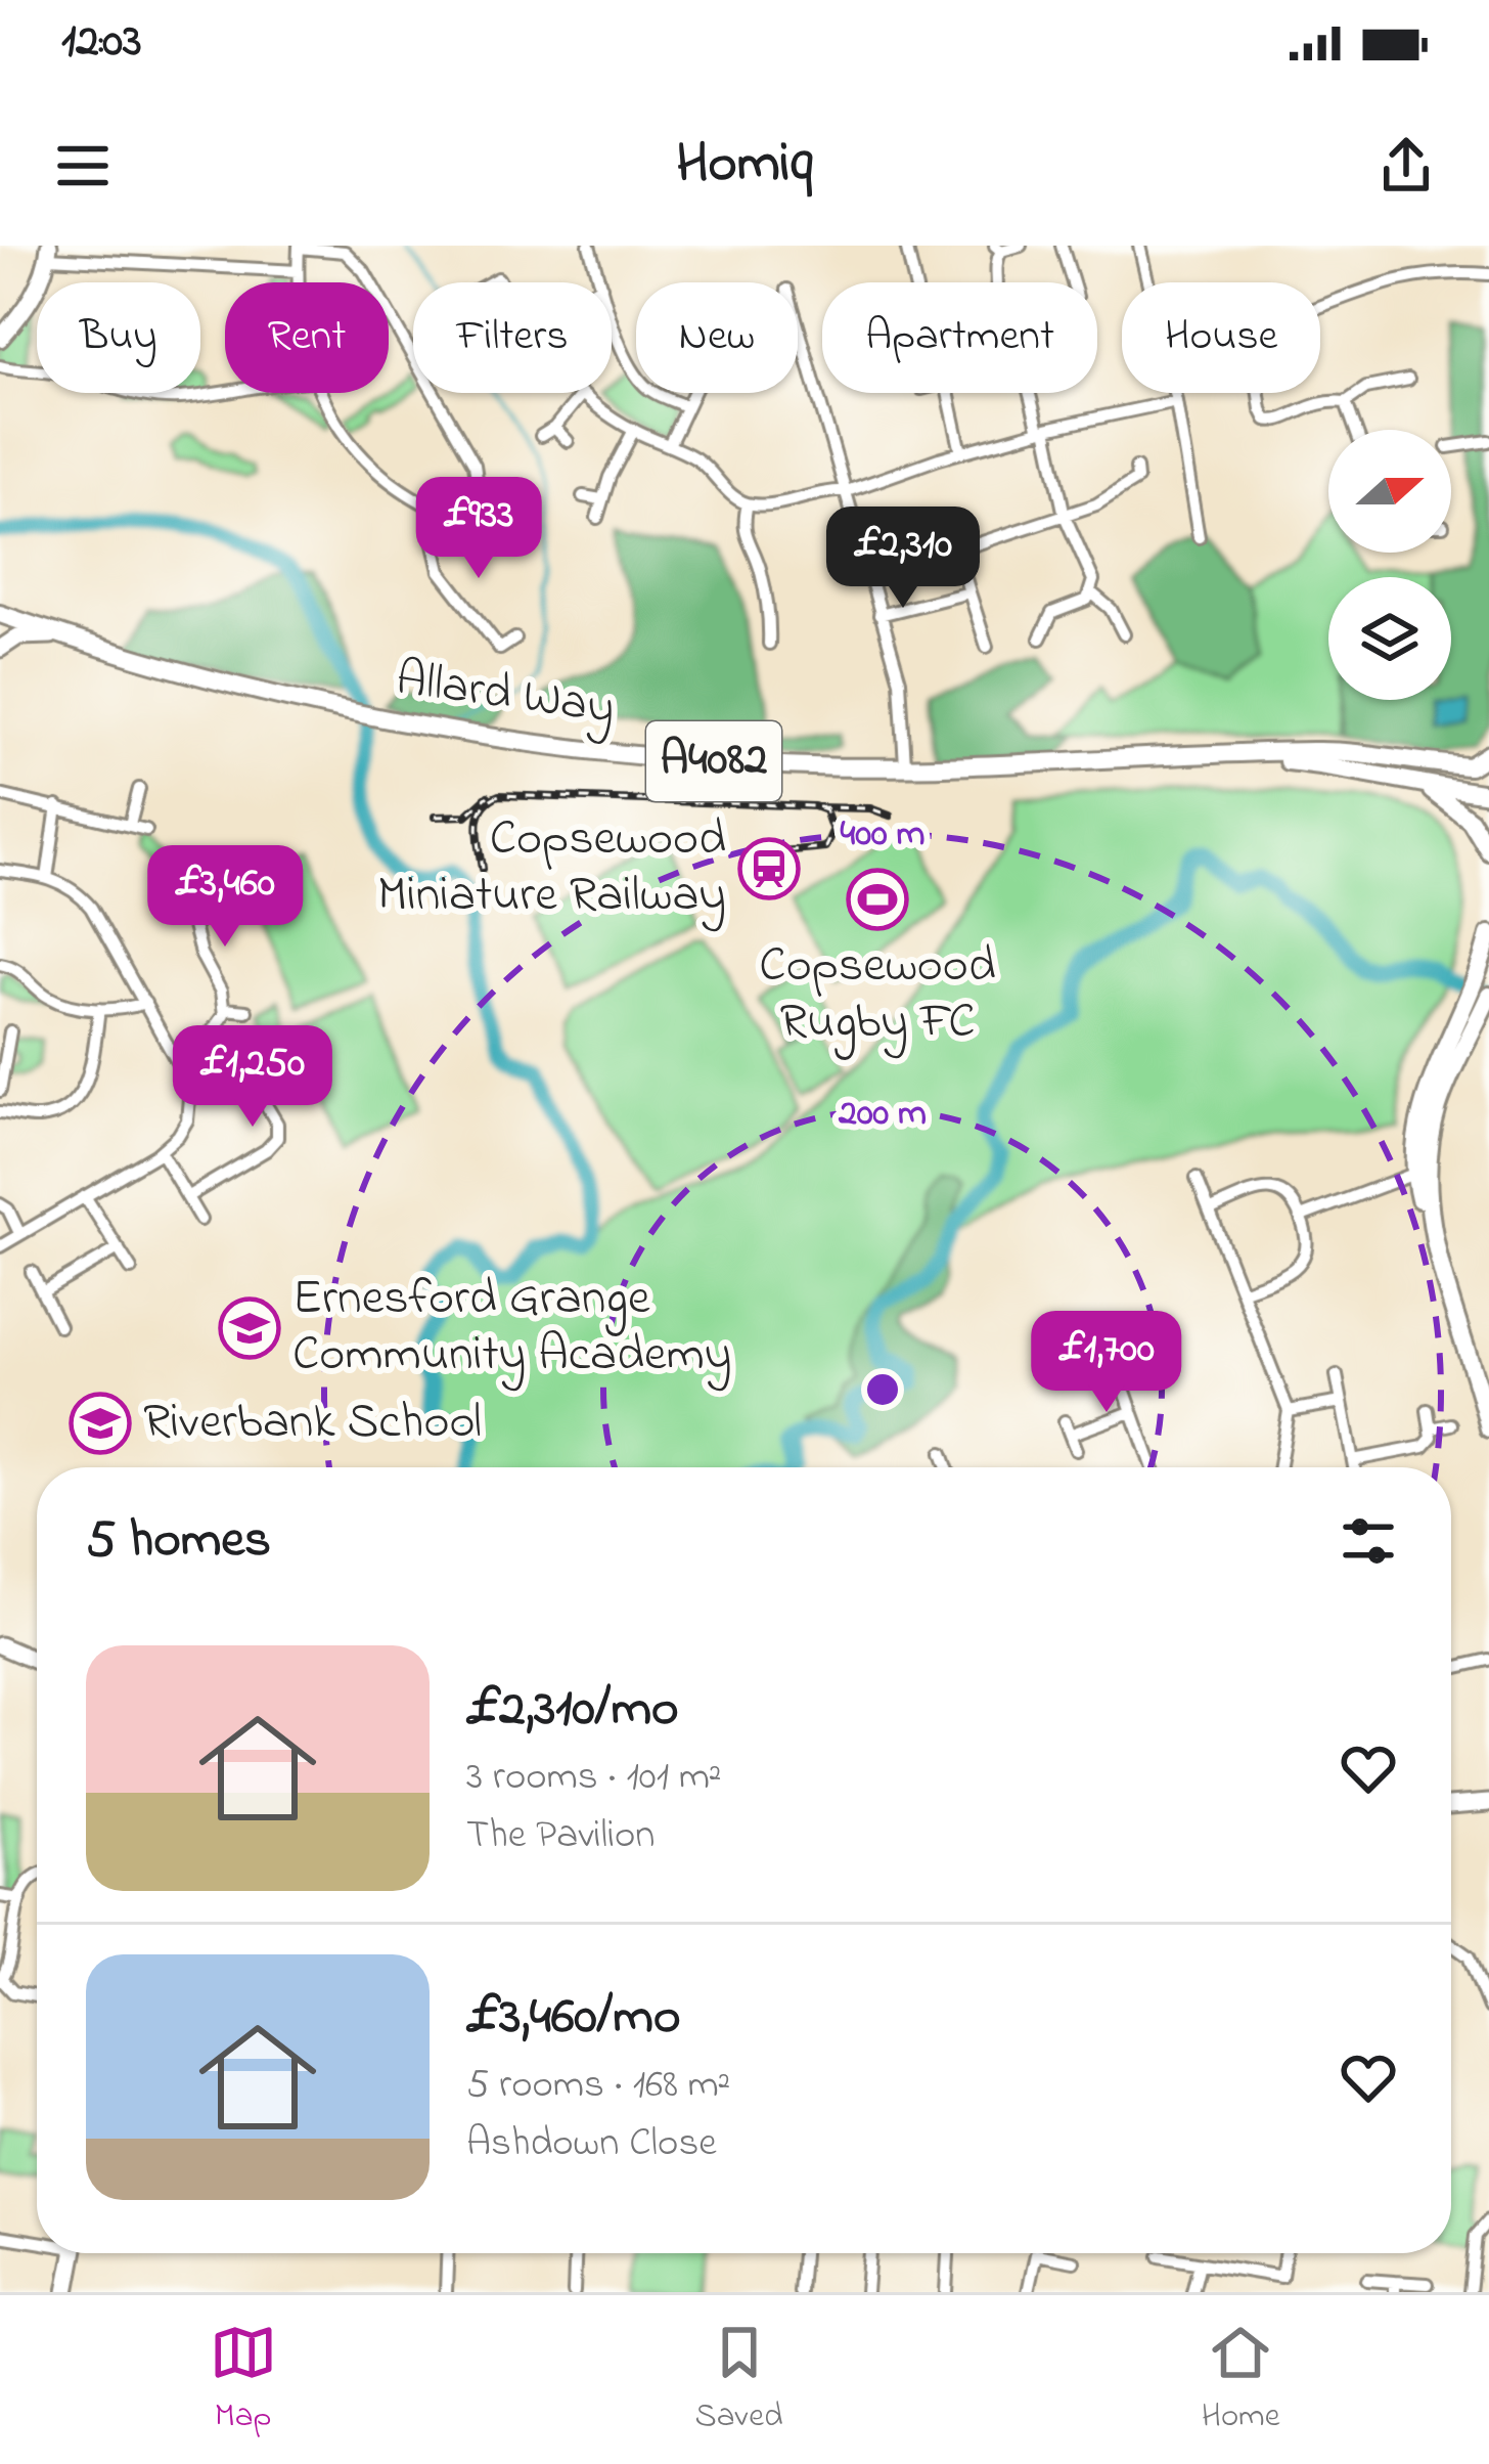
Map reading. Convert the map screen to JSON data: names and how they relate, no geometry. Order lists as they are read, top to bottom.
{
  "streets": {
    "main road": ["Allard Way", "A4082"]
  },
  "places": {
    "station": ["Copsewood Miniature Railway"],
    "sports": ["Copsewood Rugby FC"],
    "school or university": ["Ernesford Grange Community Academy", "Riverbank School"]
  },
  "north": "right",
  "page": {
    "status": "12:03",
    "header": "Homiq",
    "chip": [
      "Buy",
      "Rent",
      "Filters",
      "New",
      "Apartment",
      "House"
    ],
    "price": [
      "£933",
      "£2,310",
      "£3,460",
      "£1,250",
      "£1,700"
    ],
    "heading": "5 homes",
    "list": [
      {
        "name": "£2,310/mo",
        "note": "3 rooms · 101 m² · The Pavilion"
      },
      {
        "name": "£3,460/mo",
        "note": "5 rooms · 168 m² · Ashdown Close"
      }
    ],
    "tabs": ["Map", "Saved", "Home"]
  },
  "rings": ["400 m", "200 m"]
}
